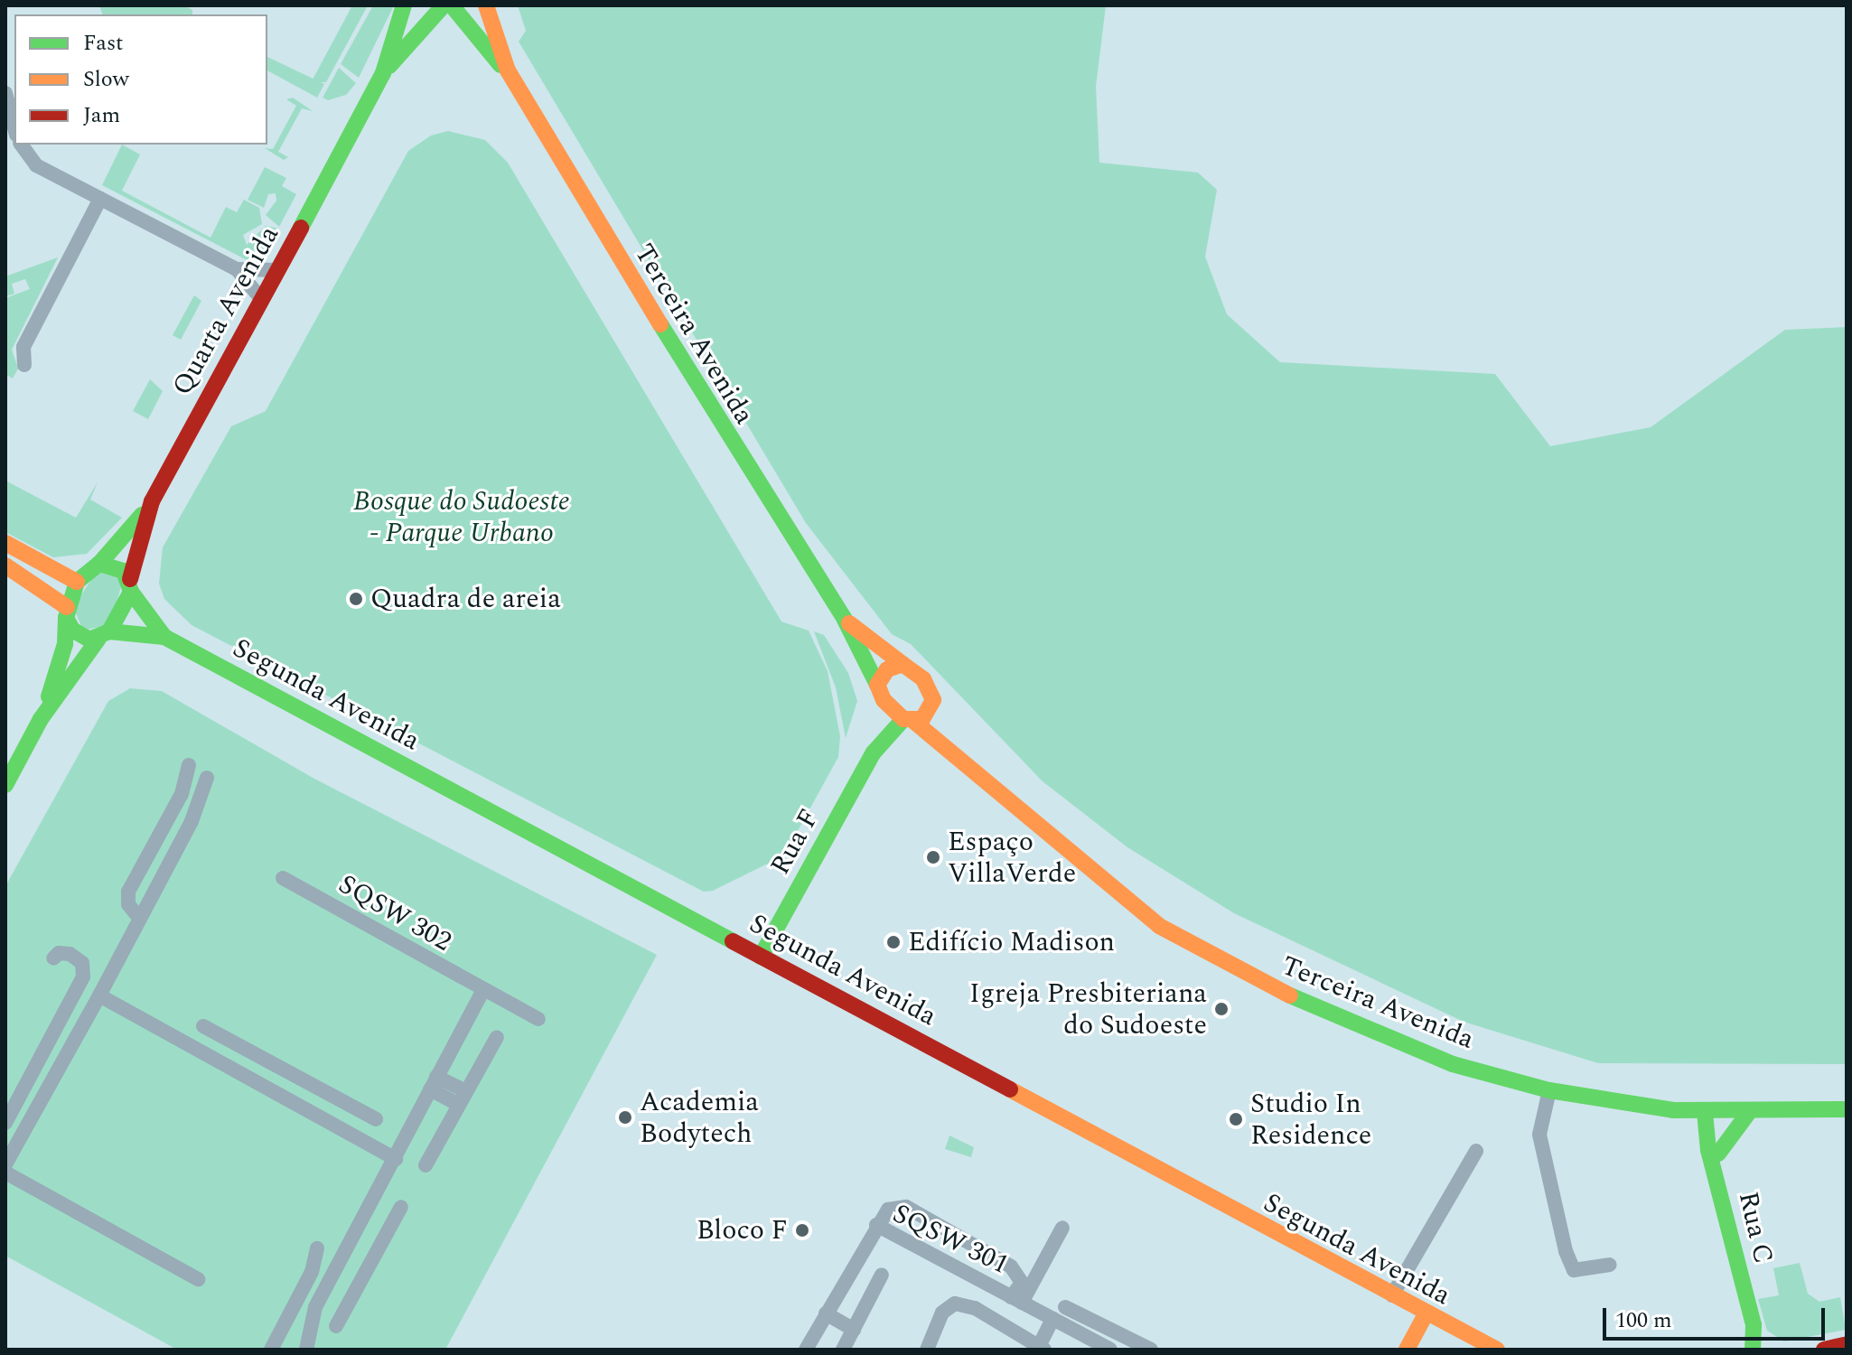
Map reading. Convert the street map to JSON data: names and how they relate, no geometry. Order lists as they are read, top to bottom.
{
  "streets": {
    "street": [
      "Quarta Avenida",
      "Terceira Avenida",
      "Segunda Avenida",
      "Rua F",
      "SQSW 302",
      "Rua C",
      "SQSW 301"
    ]
  },
  "crossings": [
    ["Quarta Avenida", "Segunda Avenida"],
    ["Terceira Avenida", "Rua F"],
    ["Terceira Avenida", "Rua C"],
    ["Segunda Avenida", "Rua F"]
  ],
  "parks": ["Bosque do Sudoeste - Parque Urbano"],
  "places": [
    "Quadra de areia",
    "Espaço VillaVerde",
    "Edifício Madison",
    "Igreja Presbiteriana do Sudoeste",
    "Academia Bodytech",
    "Studio In Residence",
    "Bloco F"
  ],
  "legend": ["Fast", "Slow", "Jam"],
  "scale_bar": "100 m"
}
